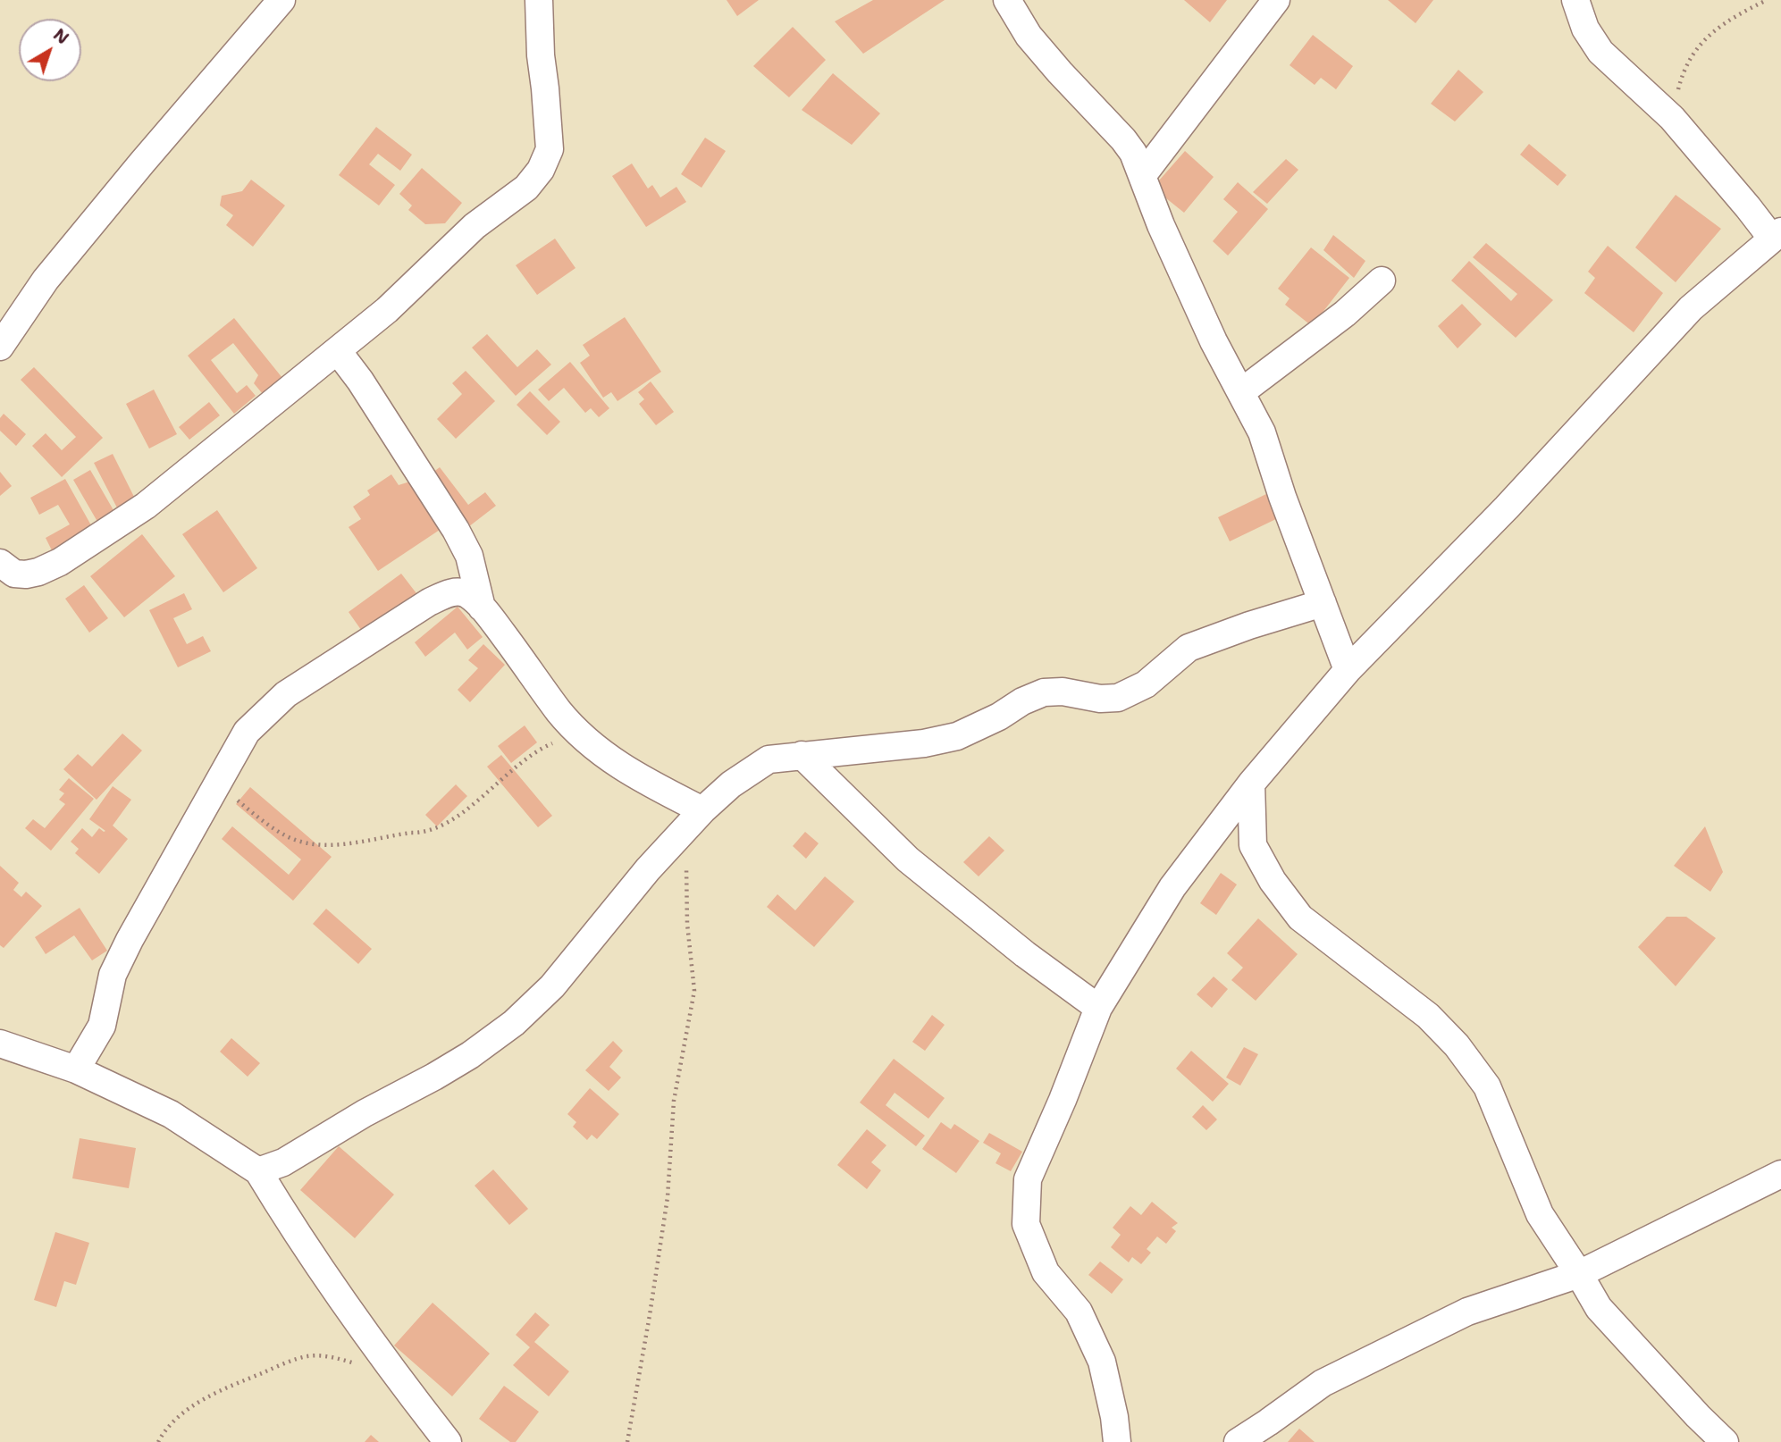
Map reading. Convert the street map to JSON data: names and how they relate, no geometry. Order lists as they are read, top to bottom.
{
  "north": "top right"
}
